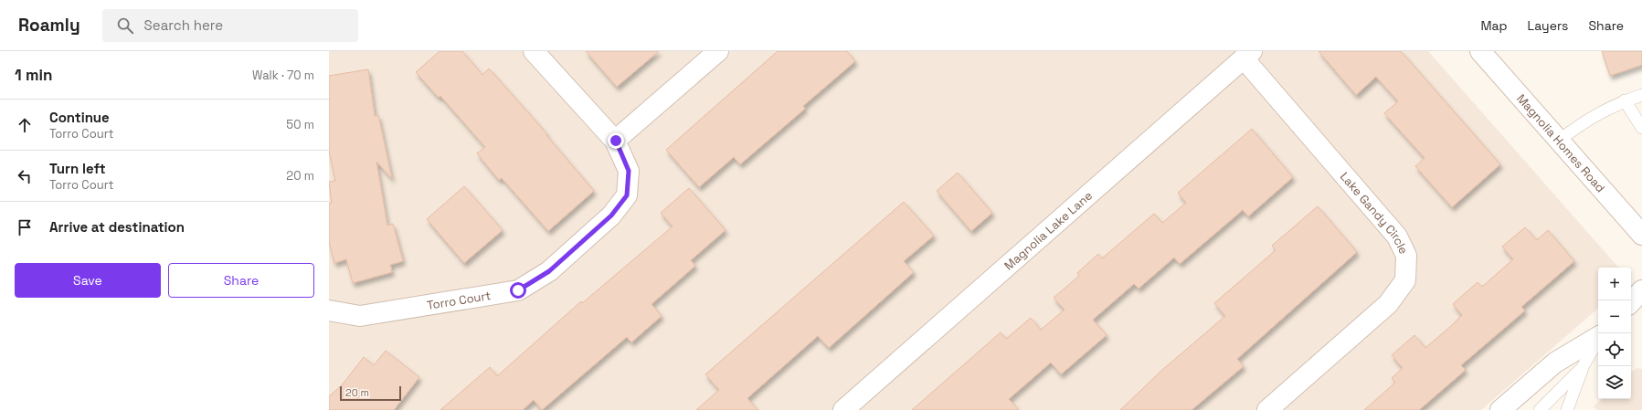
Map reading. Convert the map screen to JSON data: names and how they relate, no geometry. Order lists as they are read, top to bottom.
{
  "streets": {
    "street": [
      "Magnolia Homes Road",
      "Lake Gandy Circle",
      "Magnolia Lake Lane",
      "Torro Court"
    ]
  },
  "crossings": [
    ["Lake Gandy Circle", "Magnolia Lake Lane"]
  ],
  "scale_bar": "20 m",
  "page": {
    "header": "Roamly",
    "search": "Search here",
    "nav": ["Map", "Layers", "Share"],
    "heading": ["1 min", "Walk · 70 m"],
    "list": [
      ["Continue", "Torro Court", "50 m"],
      ["Turn left", "Torro Court", "20 m"],
      "Arrive at destination"
    ],
    "buttons": ["Save", "Share"],
    "map_buttons": ["+", "−"],
    "scale": "20 m"
  }
}
